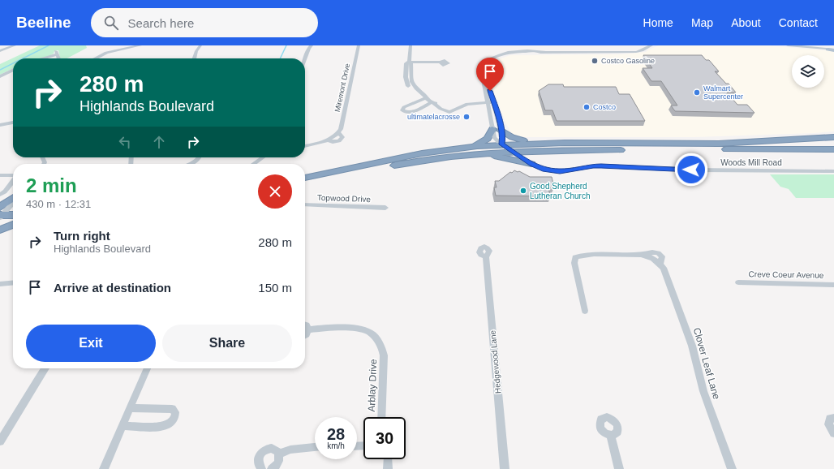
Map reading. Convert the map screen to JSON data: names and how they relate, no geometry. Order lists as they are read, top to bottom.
{
  "streets": {
    "street": [
      "Miremont Drive",
      "Woods Mill Road",
      "Topwood Drive",
      "Creve Coeur Avenue",
      "Hedgewood Lane",
      "Clover Leaf Lane",
      "Arblay Drive"
    ]
  },
  "places": [
    "Costco Gasoline",
    "Walmart Supercenter",
    "Costco",
    "ultimatelacrosse",
    "Good Shepherd Lutheran Church"
  ],
  "page": {
    "header": "Beeline",
    "search": "Search here",
    "nav": [
      "Home",
      "Map",
      "About",
      "Contact"
    ],
    "turn": ["280 m", "Highlands Boulevard"],
    "heading": ["2 min", "430 m · 12:31"],
    "list": [
      {
        "name": "Turn right",
        "note": "Highlands Boulevard",
        "value": "280 m"
      },
      {
        "name": "Arrive at destination",
        "value": "150 m"
      }
    ],
    "buttons": ["Exit", "Share"],
    "speed": "28 km/h",
    "limit": "30"
  }
}
